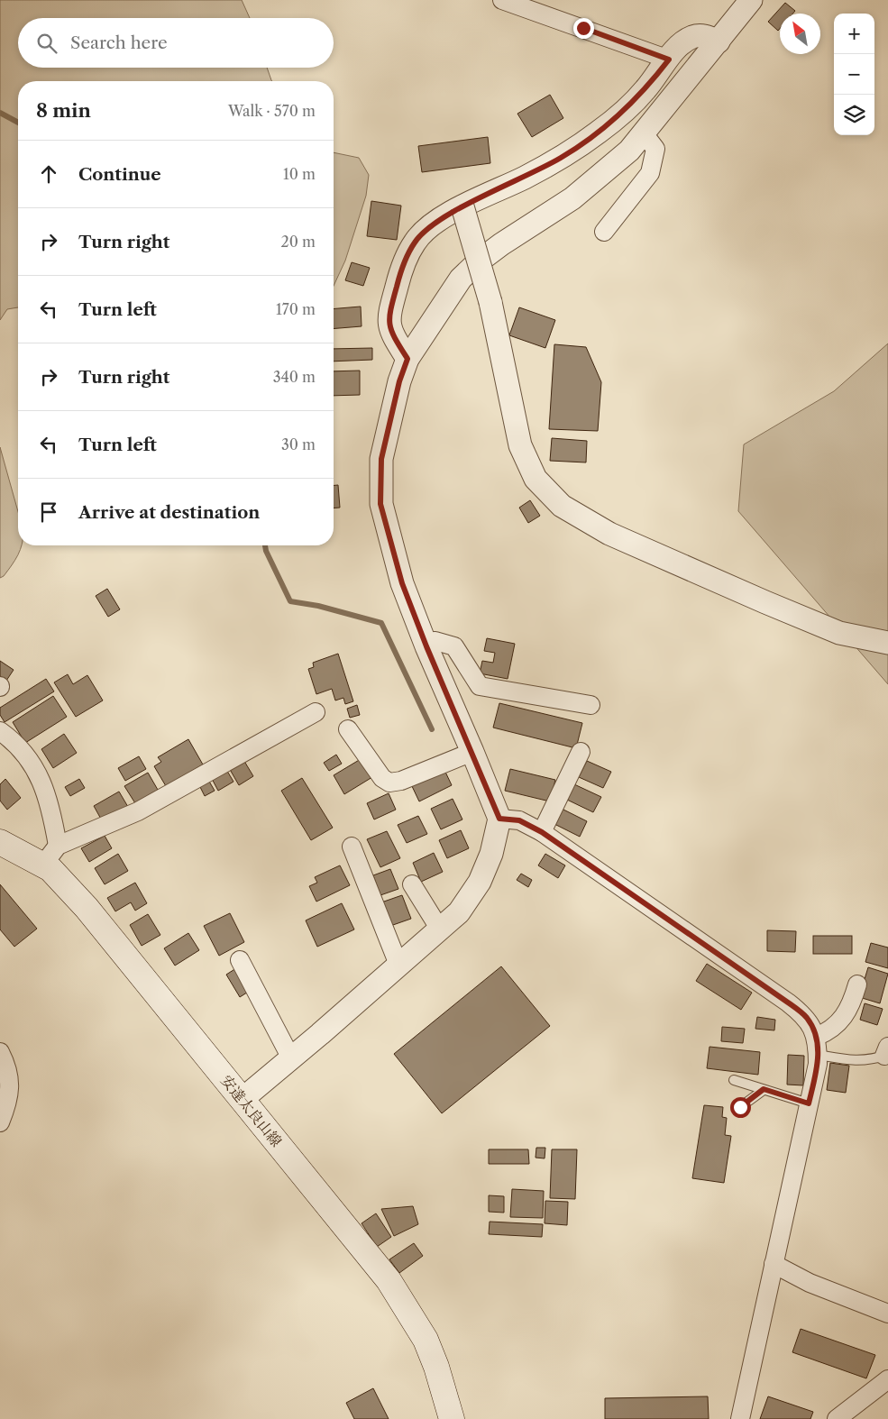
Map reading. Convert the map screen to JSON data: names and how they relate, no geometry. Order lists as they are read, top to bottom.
{
  "streets": {
    "main road": ["安達太良山線"]
  },
  "north": "top left",
  "page": {
    "map_buttons": ["+", "−"],
    "search": "Search here",
    "heading": ["8 min", "Walk · 570 m"],
    "list": [
      ["Continue", "10 m"],
      ["Turn right", "20 m"],
      ["Turn left", "170 m"],
      ["Turn right", "340 m"],
      ["Turn left", "30 m"],
      "Arrive at destination"
    ]
  }
}
